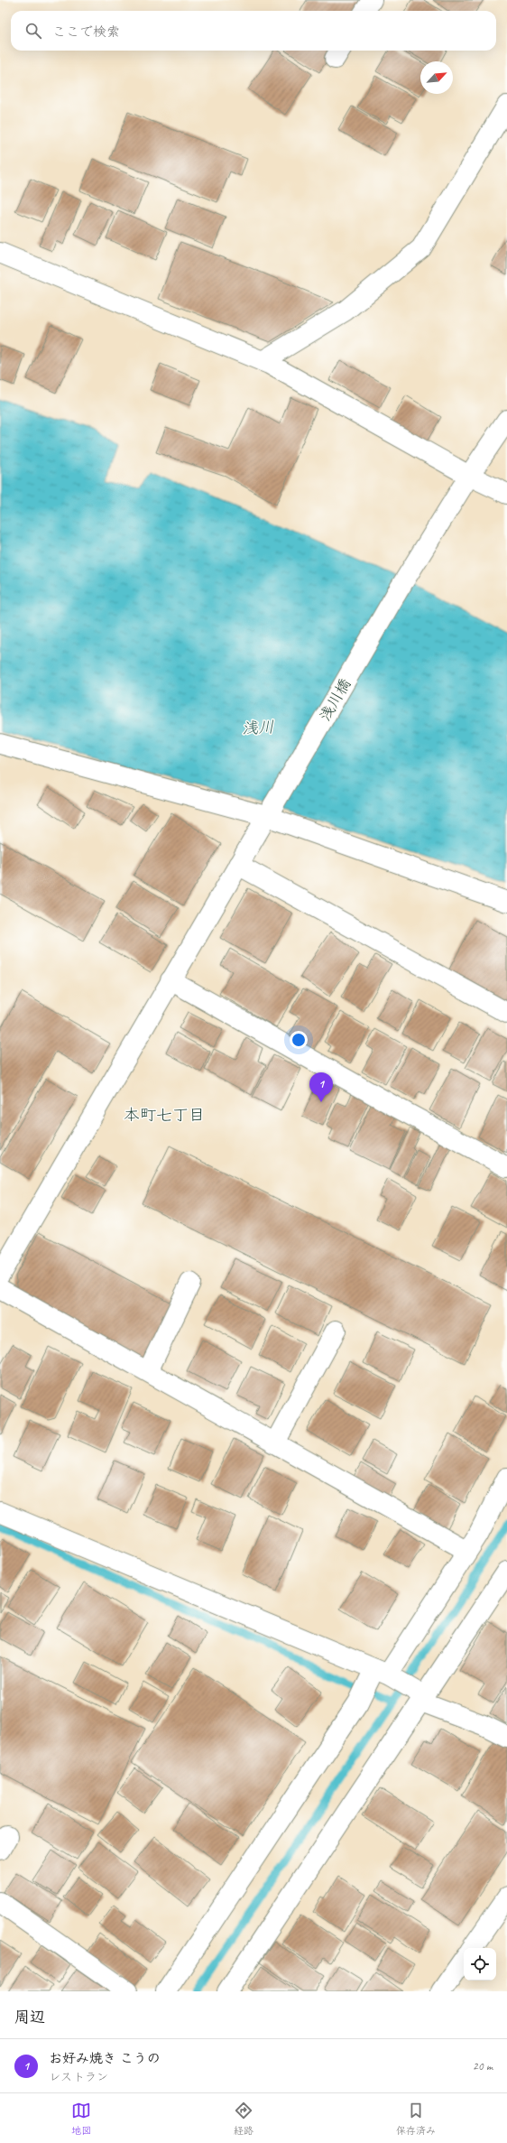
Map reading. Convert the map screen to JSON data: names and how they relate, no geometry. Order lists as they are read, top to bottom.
{
  "streets": {
    "street": ["浅川橋"]
  },
  "districts": ["本町七丁目"],
  "water": ["浅川"],
  "north": "top right",
  "page": {
    "search": "ここで検索",
    "pins": "1",
    "heading": "周辺",
    "list": [
      {
        "mark": "1",
        "name": "お好み焼き こうの",
        "note": "レストラン",
        "value": "20 m"
      }
    ],
    "nav": ["地図", "経路", "保存済み"]
  }
}
